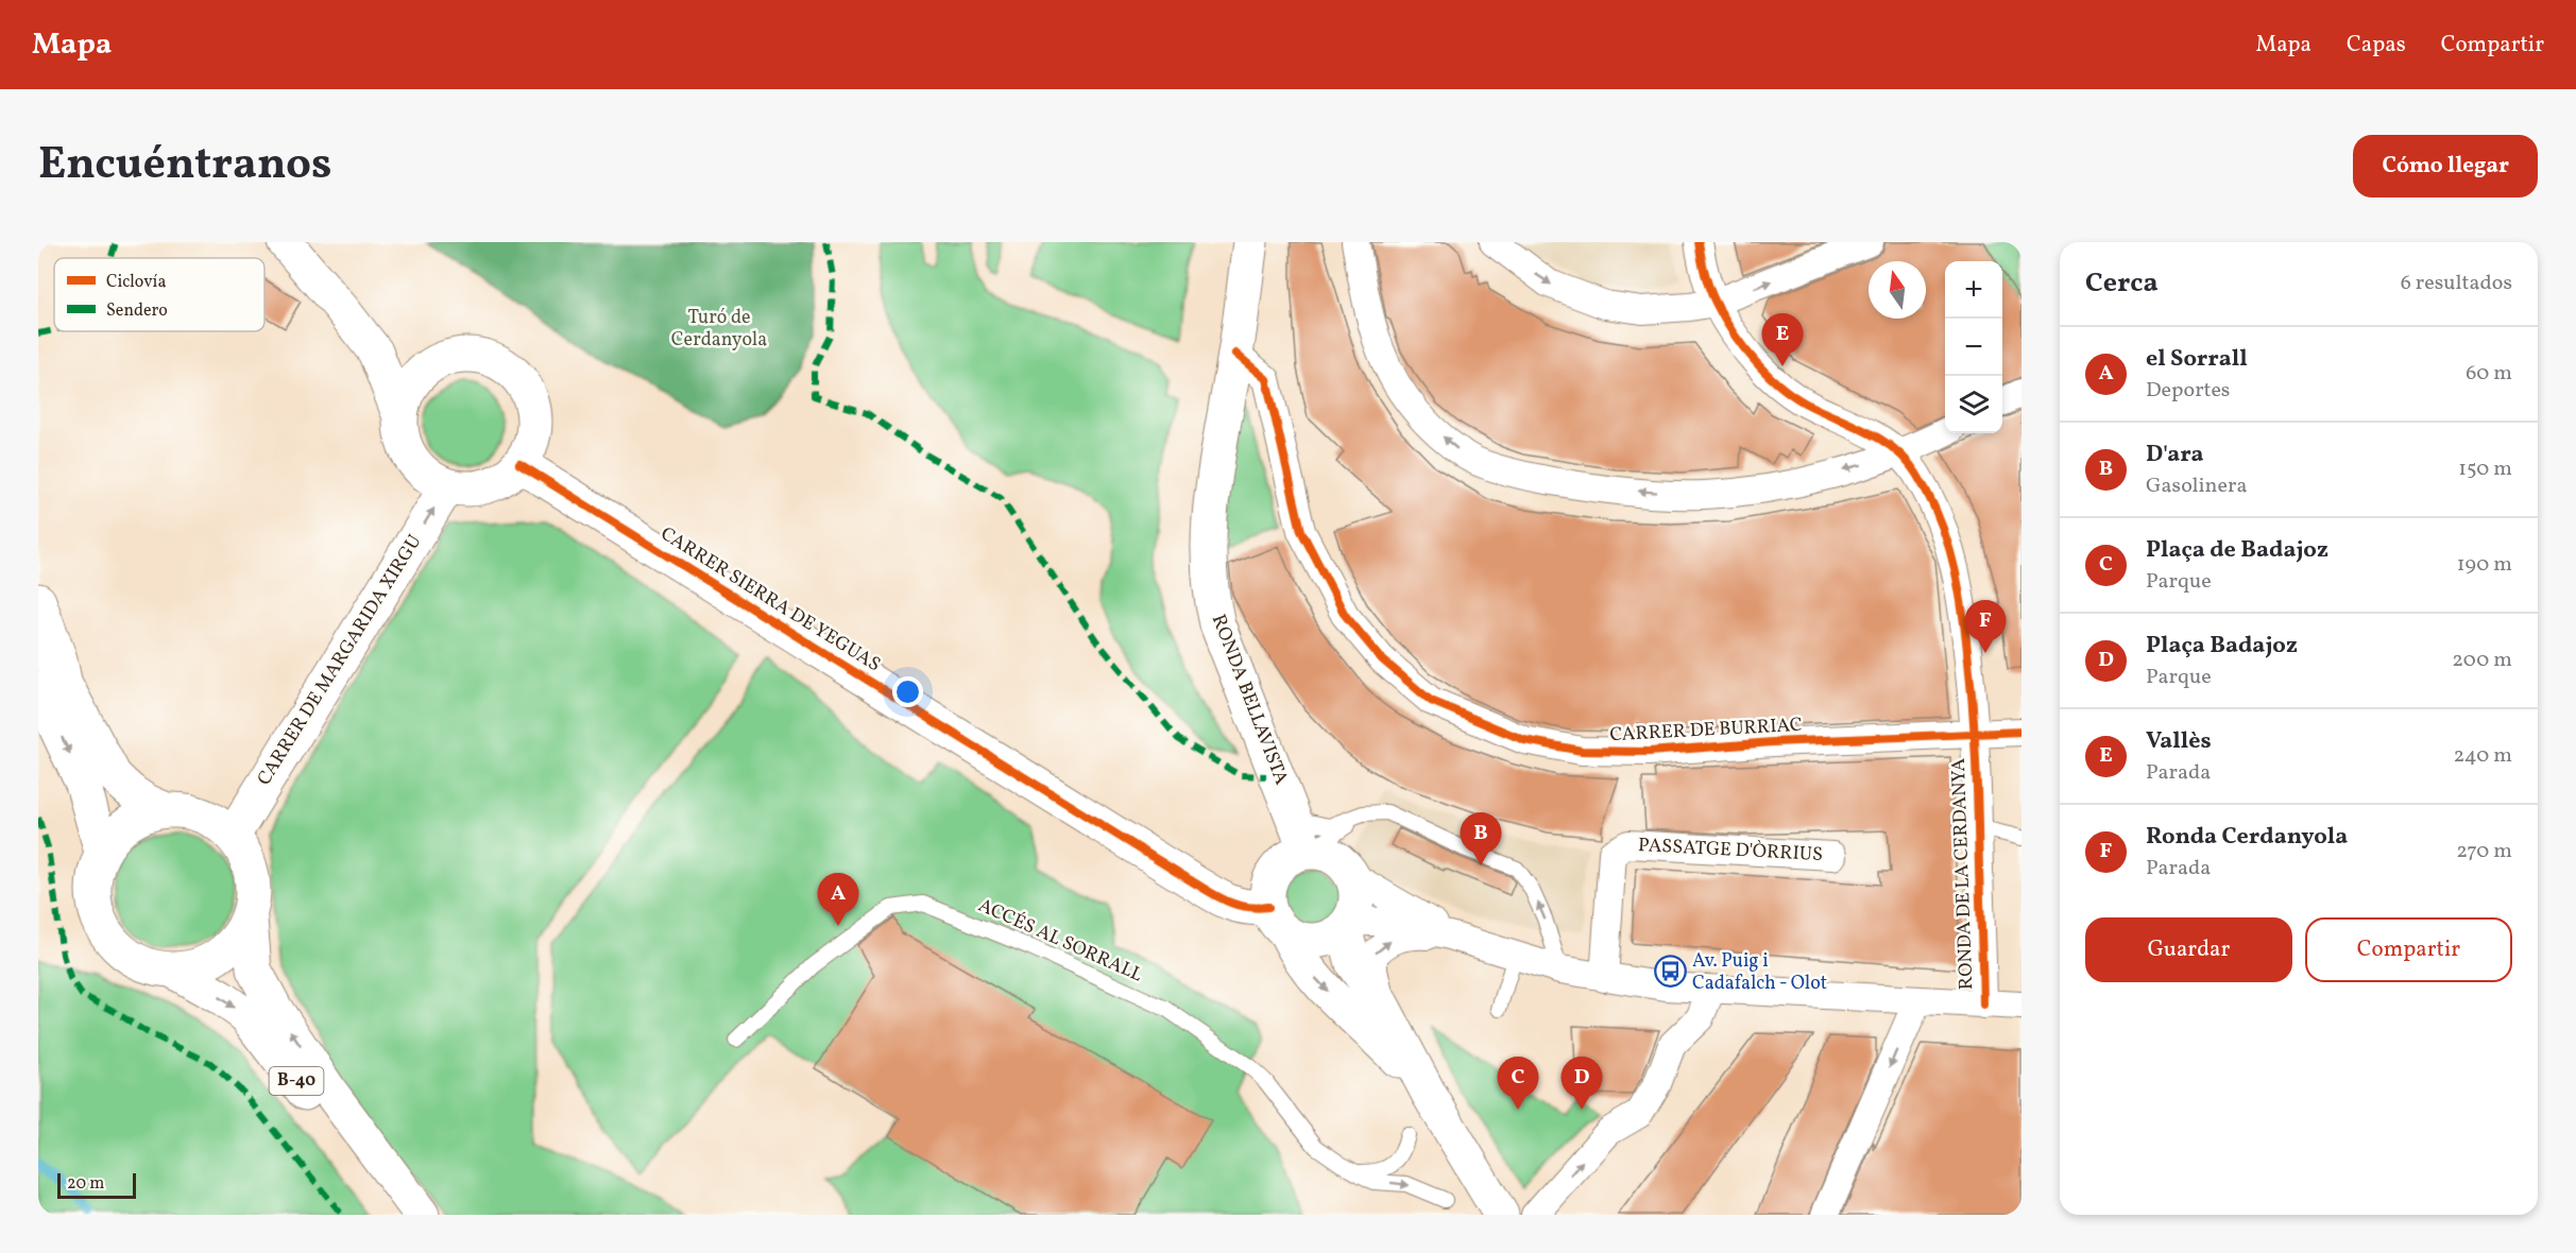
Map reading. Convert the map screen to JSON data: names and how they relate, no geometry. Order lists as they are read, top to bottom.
{
  "streets": {
    "main road": [
      "CARRER SIERRA DE YEGUAS",
      "CARRER DE MARGARIDA XIRGU",
      "RONDA BELLAVISTA",
      "B-40"
    ],
    "street": ["CARRER DE BURRIAC", "PASSATGE D'ÒRRIUS", "RONDA DE LA CERDANYA"],
    "lane": ["ACCÉS AL SORRALL"]
  },
  "crossings": [
    ["CARRER SIERRA DE YEGUAS", "CARRER DE MARGARIDA XIRGU"],
    ["CARRER SIERRA DE YEGUAS", "RONDA BELLAVISTA"],
    ["CARRER DE MARGARIDA XIRGU", "B-40"],
    ["RONDA BELLAVISTA", "CARRER DE BURRIAC"],
    ["CARRER DE BURRIAC", "RONDA DE LA CERDANYA"]
  ],
  "one_way": ["CARRER DE MARGARIDA XIRGU"],
  "parks": ["Turó de Cerdanyola"],
  "places": {
    "bus stop": ["Av. Puig i Cadafalch - Olot"]
  },
  "legend": ["Ciclovía", "Sendero"],
  "scale_bar": "20 m",
  "north": "top",
  "page": {
    "header": "Mapa",
    "nav": ["Mapa", "Capas", "Compartir"],
    "title": "Encuéntranos",
    "buttons": [
      "Cómo llegar",
      ["Guardar", "Compartir"]
    ],
    "heading": ["Cerca", "6 resultados"],
    "map_buttons": ["+", "−"],
    "pins": [
      "E",
      "F",
      "B",
      "A",
      "C",
      "D"
    ],
    "list": [
      {
        "mark": "A",
        "name": "el Sorrall",
        "note": "Deportes",
        "value": "60 m"
      },
      {
        "mark": "B",
        "name": "D'ara",
        "note": "Gasolinera",
        "value": "150 m"
      },
      {
        "mark": "C",
        "name": "Plaça de Badajoz",
        "note": "Parque",
        "value": "190 m"
      },
      {
        "mark": "D",
        "name": "Plaça Badajoz",
        "note": "Parque",
        "value": "200 m"
      },
      {
        "mark": "E",
        "name": "Vallès",
        "note": "Parada",
        "value": "240 m"
      },
      {
        "mark": "F",
        "name": "Ronda Cerdanyola",
        "note": "Parada",
        "value": "270 m"
      }
    ],
    "scale": "20 m"
  }
}
